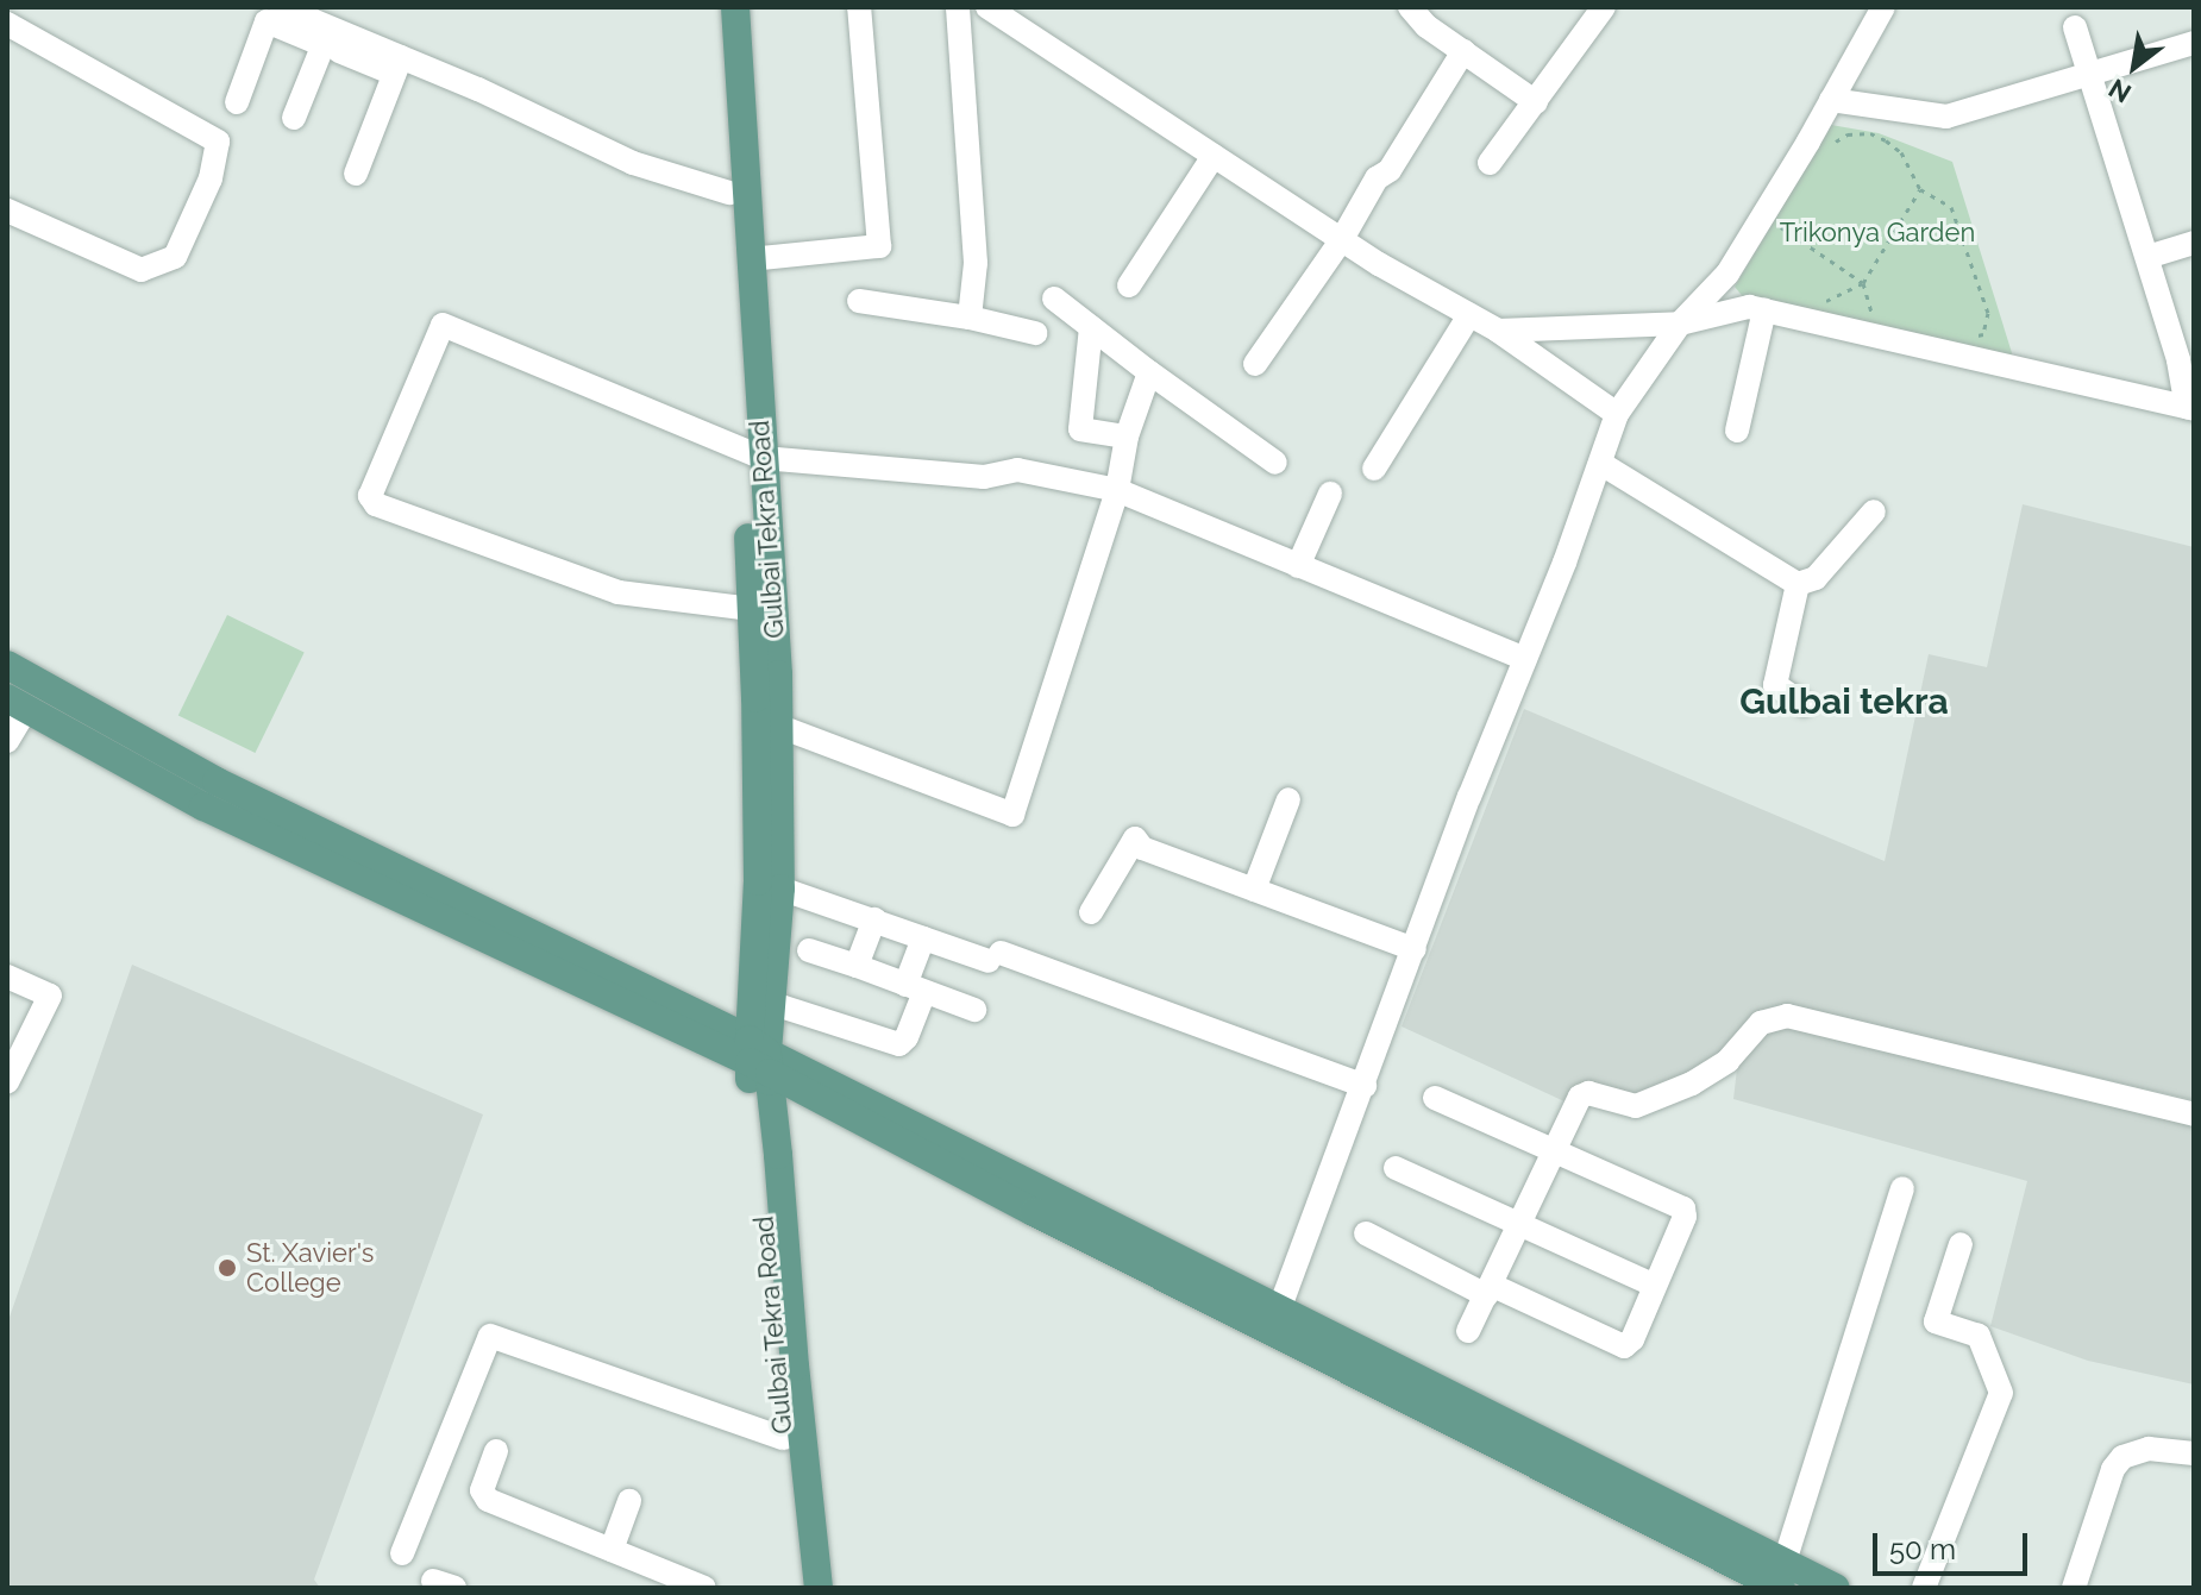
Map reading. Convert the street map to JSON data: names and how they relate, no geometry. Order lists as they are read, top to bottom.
{
  "streets": {
    "main road": ["Gulbai Tekra Road"]
  },
  "districts": ["Gulbai tekra"],
  "parks": ["Trikonya Garden"],
  "places": ["St. Xavier's College"],
  "scale_bar": "50 m",
  "north": "bottom left"
}
